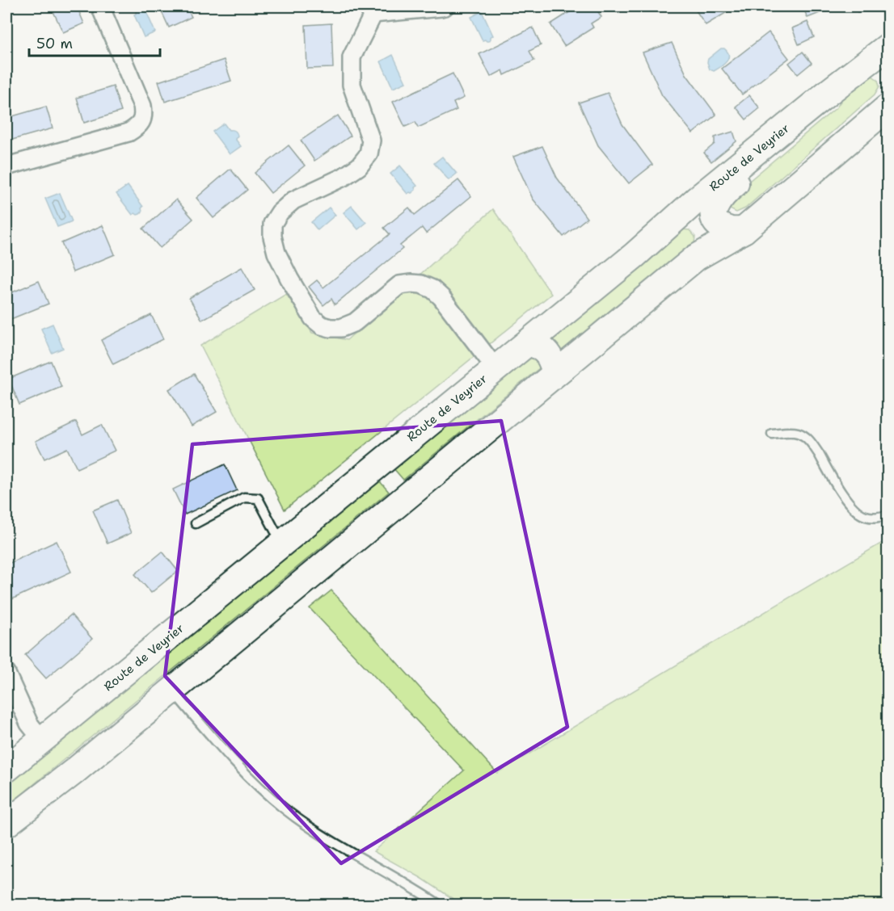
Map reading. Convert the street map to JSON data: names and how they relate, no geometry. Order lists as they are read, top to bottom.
{
  "streets": {
    "main road": ["Route de Veyrier"]
  },
  "scale_bar": "50 m"
}
